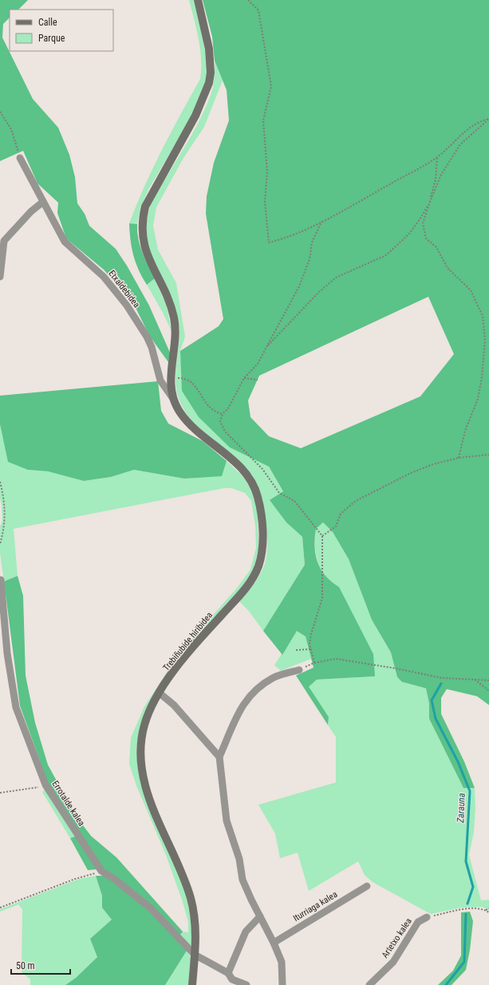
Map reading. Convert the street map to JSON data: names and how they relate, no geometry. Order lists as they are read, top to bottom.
{
  "streets": {
    "street": [
      "Etxaldebidea",
      "Trebiñubide hiribidea",
      "Errotalde kalea",
      "Iturriaga kalea",
      "Artetxo kalea"
    ]
  },
  "crossings": [
    ["Etxaldebidea", "Trebiñubide hiribidea"],
    ["Trebiñubide hiribidea", "Errotalde kalea"]
  ],
  "water": ["Zarauna"],
  "legend": ["Calle", "Parque"],
  "scale_bar": "50 m"
}
